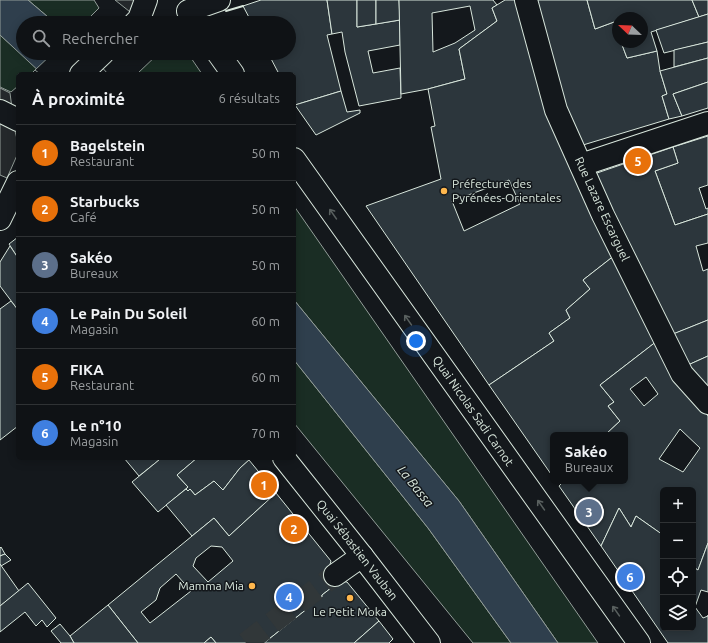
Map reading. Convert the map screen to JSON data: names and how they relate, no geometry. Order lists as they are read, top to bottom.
{
  "streets": {
    "street": ["Rue Lazare Escarguel", "Quai Nicolas Sadi Carnot", "Quai Sébastien Vauban"]
  },
  "one_way": ["Quai Nicolas Sadi Carnot"],
  "water": ["La Bassa"],
  "places": ["Préfecture des Pyrénées-Orientales", "Mamma Mia", "Le Petit Moka"],
  "north": "top left",
  "page": {
    "search": "Rechercher",
    "heading": ["À proximité", "6 résultats"],
    "list": [
      {
        "mark": "1",
        "name": "Bagelstein",
        "note": "Restaurant",
        "value": "50 m"
      },
      {
        "mark": "2",
        "name": "Starbucks",
        "note": "Café",
        "value": "50 m"
      },
      {
        "mark": "3",
        "name": "Sakéo",
        "note": "Bureaux",
        "value": "50 m"
      },
      {
        "mark": "4",
        "name": "Le Pain Du Soleil",
        "note": "Magasin",
        "value": "60 m"
      },
      {
        "mark": "5",
        "name": "FIKA",
        "note": "Restaurant",
        "value": "60 m"
      },
      {
        "mark": "6",
        "name": "Le n°10",
        "note": "Magasin",
        "value": "70 m"
      }
    ],
    "pins": [
      "5",
      "1",
      "3",
      "2",
      "6",
      "4"
    ],
    "popup": ["Sakéo", "Bureaux"],
    "map_buttons": ["+", "−"]
  }
}
